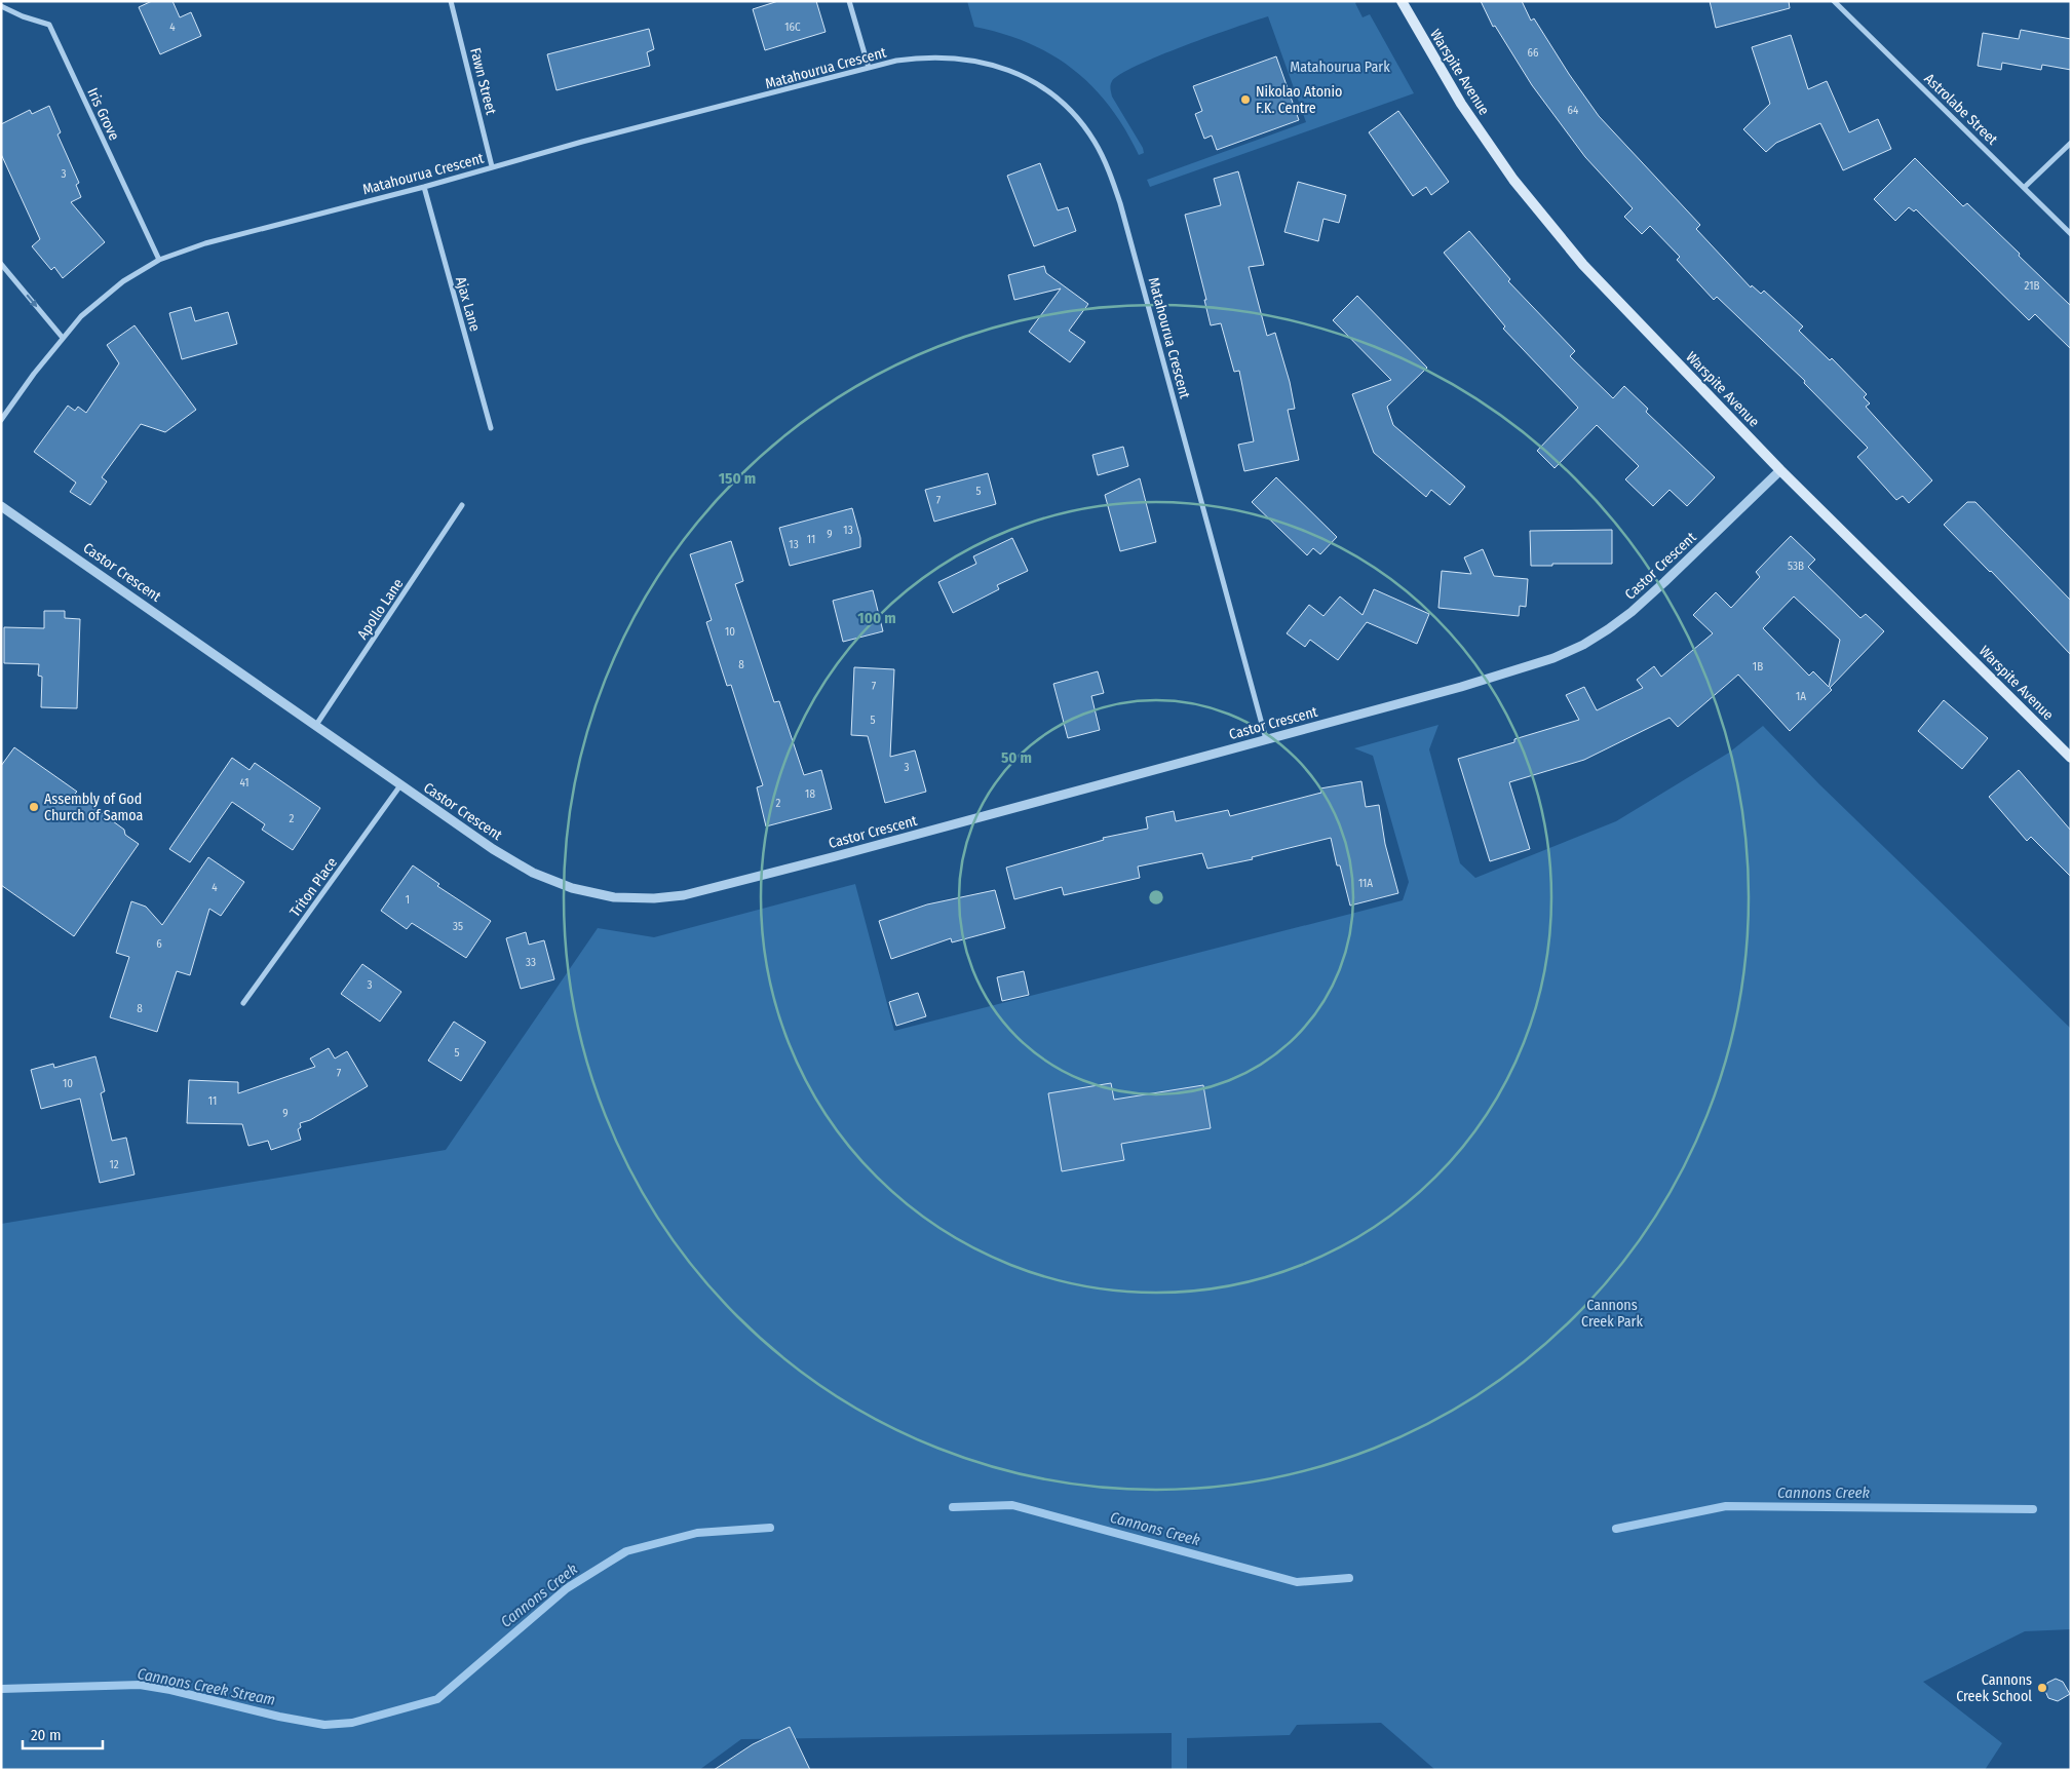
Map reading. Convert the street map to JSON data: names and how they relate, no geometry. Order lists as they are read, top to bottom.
{
  "streets": {
    "main road": ["Warspite Avenue"],
    "street": [
      "Matahourua Crescent",
      "Fawn Street",
      "Astrolabe Street",
      "Iris Grove",
      "Ajax Lane",
      "Castor Crescent",
      "Apollo Lane",
      "Triton Place"
    ]
  },
  "crossings": [
    ["Matahourua Crescent", "Fawn Street"],
    ["Matahourua Crescent", "Iris Grove"],
    ["Matahourua Crescent", "Ajax Lane"],
    ["Matahourua Crescent", "Castor Crescent"],
    ["Warspite Avenue", "Castor Crescent"],
    ["Castor Crescent", "Apollo Lane"],
    ["Castor Crescent", "Triton Place"]
  ],
  "water": ["Cannons Creek", "Cannons Creek Stream"],
  "parks": ["Matahourua Park", "Cannons Creek Park"],
  "places": ["Nikolao Atonio F.K. Centre", "Assembly of God Church of Samoa", "Cannons Creek School"],
  "house_numbers": [
    "4",
    "16C",
    "66",
    "64",
    "3",
    "21B",
    "5",
    "7",
    "13",
    "9",
    "11",
    "13",
    "53B",
    "10",
    "8",
    "1B",
    "7",
    "1A",
    "5",
    "3",
    "41",
    "18",
    "2",
    "2",
    "11A",
    "4",
    "1",
    "35",
    "6",
    "33",
    "3",
    "8",
    "5",
    "7",
    "10",
    "11",
    "9",
    "12"
  ],
  "scale_bar": "20 m",
  "rings": ["150 m", "100 m", "50 m"]
}
